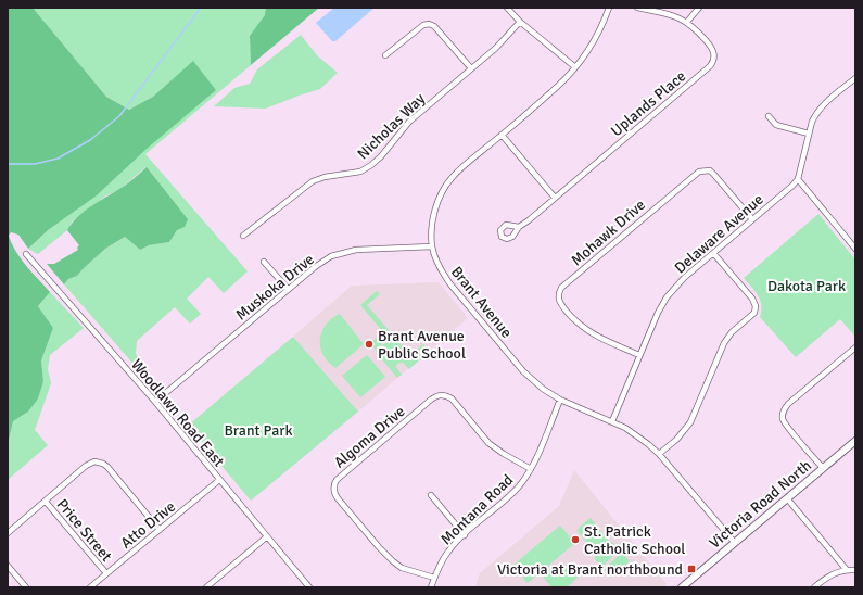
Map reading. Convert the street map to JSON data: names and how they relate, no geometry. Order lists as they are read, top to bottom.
{
  "streets": {
    "main road": ["Victoria Road North"],
    "street": [
      "Uplands Place",
      "Nicholas Way",
      "Mohawk Drive",
      "Delaware Avenue",
      "Muskoka Drive",
      "Brant Avenue",
      "Woodlawn Road East",
      "Algoma Drive",
      "Montana Road",
      "Atto Drive",
      "Price Street"
    ]
  },
  "crossings": [
    ["Mohawk Drive", "Delaware Avenue"],
    ["Delaware Avenue", "Brant Avenue"],
    ["Muskoka Drive", "Brant Avenue"],
    ["Muskoka Drive", "Woodlawn Road East"],
    ["Brant Avenue", "Victoria Road North"],
    ["Brant Avenue", "Montana Road"],
    ["Woodlawn Road East", "Atto Drive"],
    ["Algoma Drive", "Montana Road"],
    ["Atto Drive", "Price Street"]
  ],
  "parks": ["Dakota Park", "Brant Park"],
  "places": {
    "other": ["Brant Avenue Public School", "St. Patrick Catholic School"],
    "transit": ["Victoria at Brant northbound"]
  }
}
